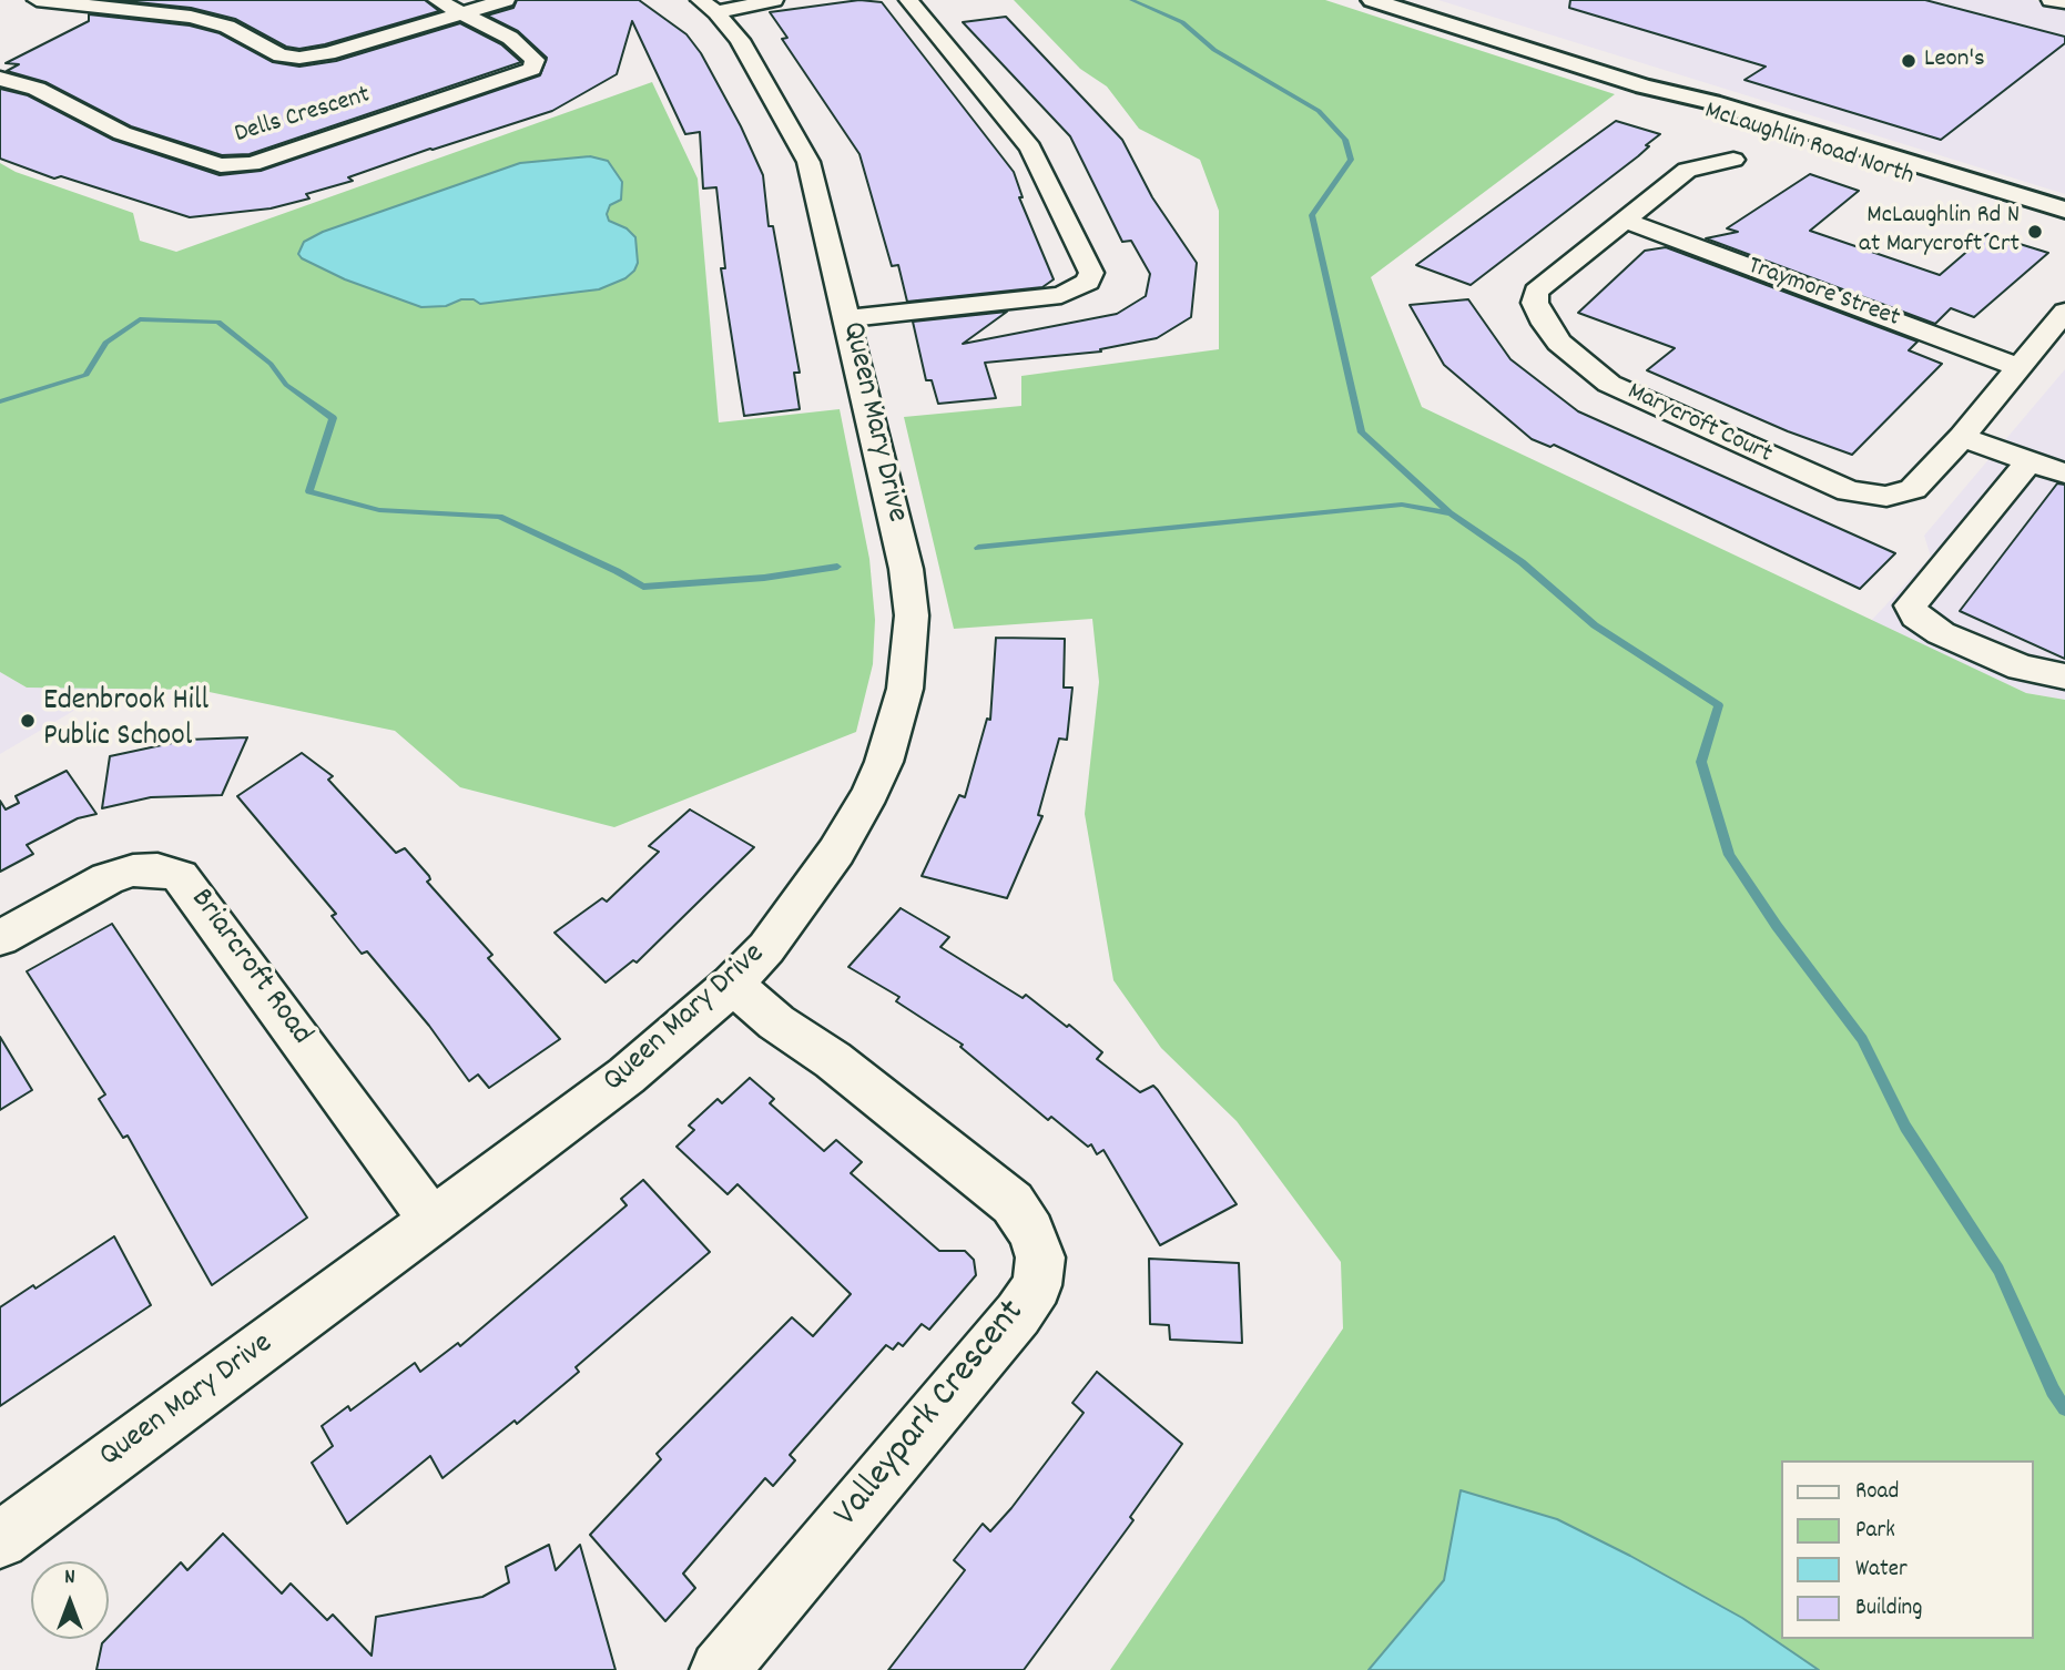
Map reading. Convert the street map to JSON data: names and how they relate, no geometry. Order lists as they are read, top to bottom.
{
  "streets": {
    "main road": ["McLaughlin Road North"],
    "street": [
      "Dells Crescent",
      "Traymore Street",
      "Queen Mary Drive",
      "Marycroft Court",
      "Briarcroft Road",
      "Valleypark Crescent"
    ]
  },
  "crossings": [
    ["Traymore Street", "Marycroft Court"],
    ["Queen Mary Drive", "Briarcroft Road"],
    ["Queen Mary Drive", "Valleypark Crescent"]
  ],
  "places": ["Leon's", "McLaughlin Rd N at Marycroft Crt", "Edenbrook Hill Public School"],
  "legend": [
    "Road",
    "Park",
    "Water",
    "Building"
  ],
  "north": "top"
}
